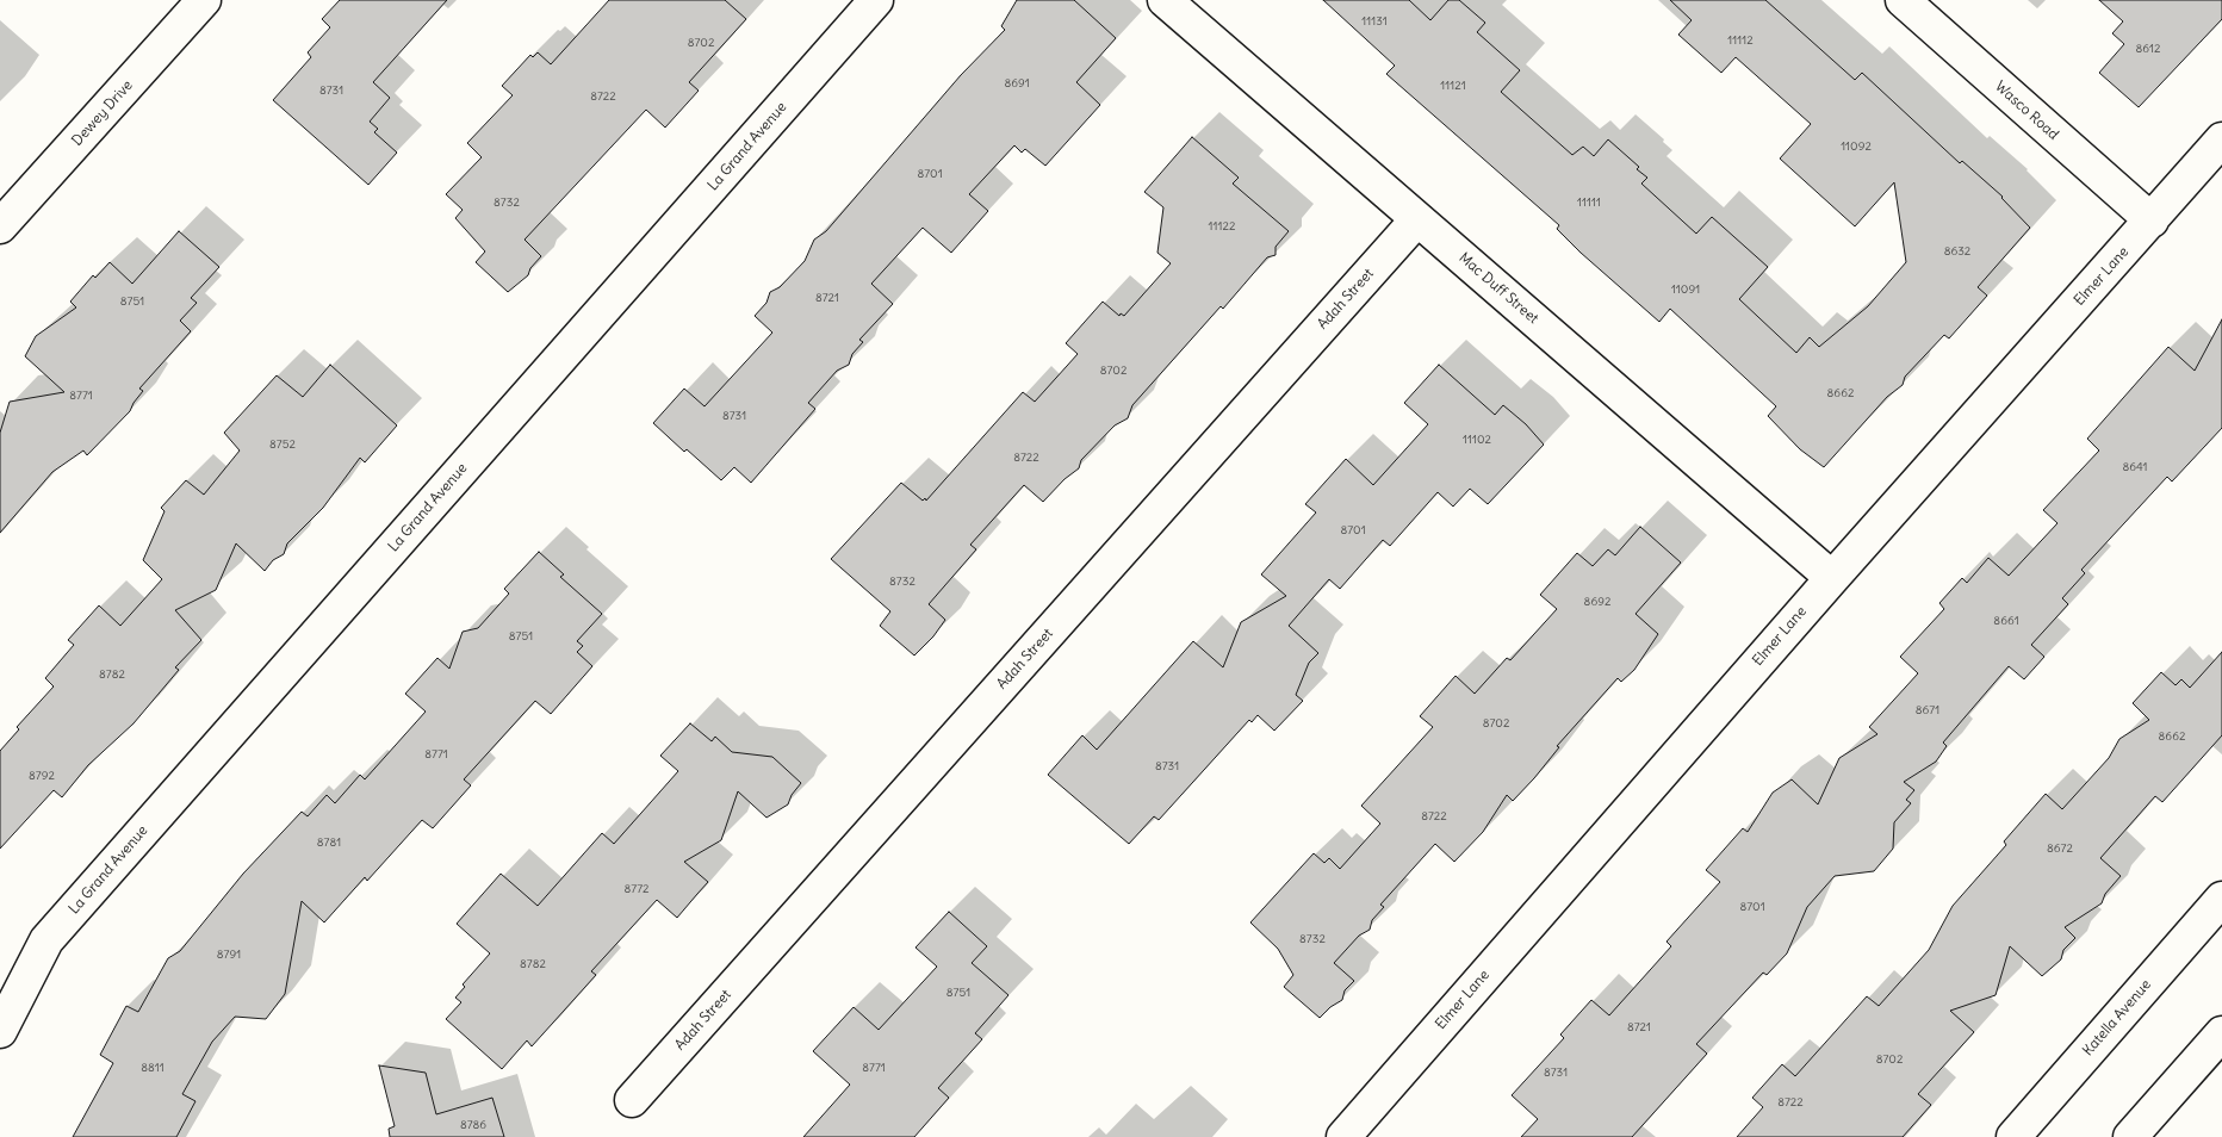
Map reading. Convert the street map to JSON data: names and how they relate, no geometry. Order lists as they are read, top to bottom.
{
  "streets": {
    "street": [
      "Wasco Road",
      "Dewey Drive",
      "La Grand Avenue",
      "Elmer Lane",
      "Mac Duff Street",
      "Adah Street",
      "Katella Avenue"
    ]
  },
  "crossings": [
    ["Wasco Road", "Elmer Lane"],
    ["Elmer Lane", "Mac Duff Street"],
    ["Mac Duff Street", "Adah Street"]
  ],
  "house_numbers": [
    "11131",
    "11112",
    "8702",
    "8612",
    "8691",
    "11121",
    "8731",
    "8722",
    "11092",
    "8701",
    "8732",
    "11111",
    "11122",
    "8632",
    "11091",
    "8721",
    "8751",
    "8702",
    "8662",
    "8771",
    "8731",
    "11102",
    "8752",
    "8722",
    "8641",
    "8701",
    "8732",
    "8692",
    "8661",
    "8751",
    "8782",
    "8671",
    "8702",
    "8662",
    "8771",
    "8731",
    "8792",
    "8722",
    "8781",
    "8672",
    "8772",
    "8701",
    "8732",
    "8791",
    "8782",
    "8751",
    "8721",
    "8702",
    "8811",
    "8771",
    "8731",
    "8722",
    "8786"
  ]
}
